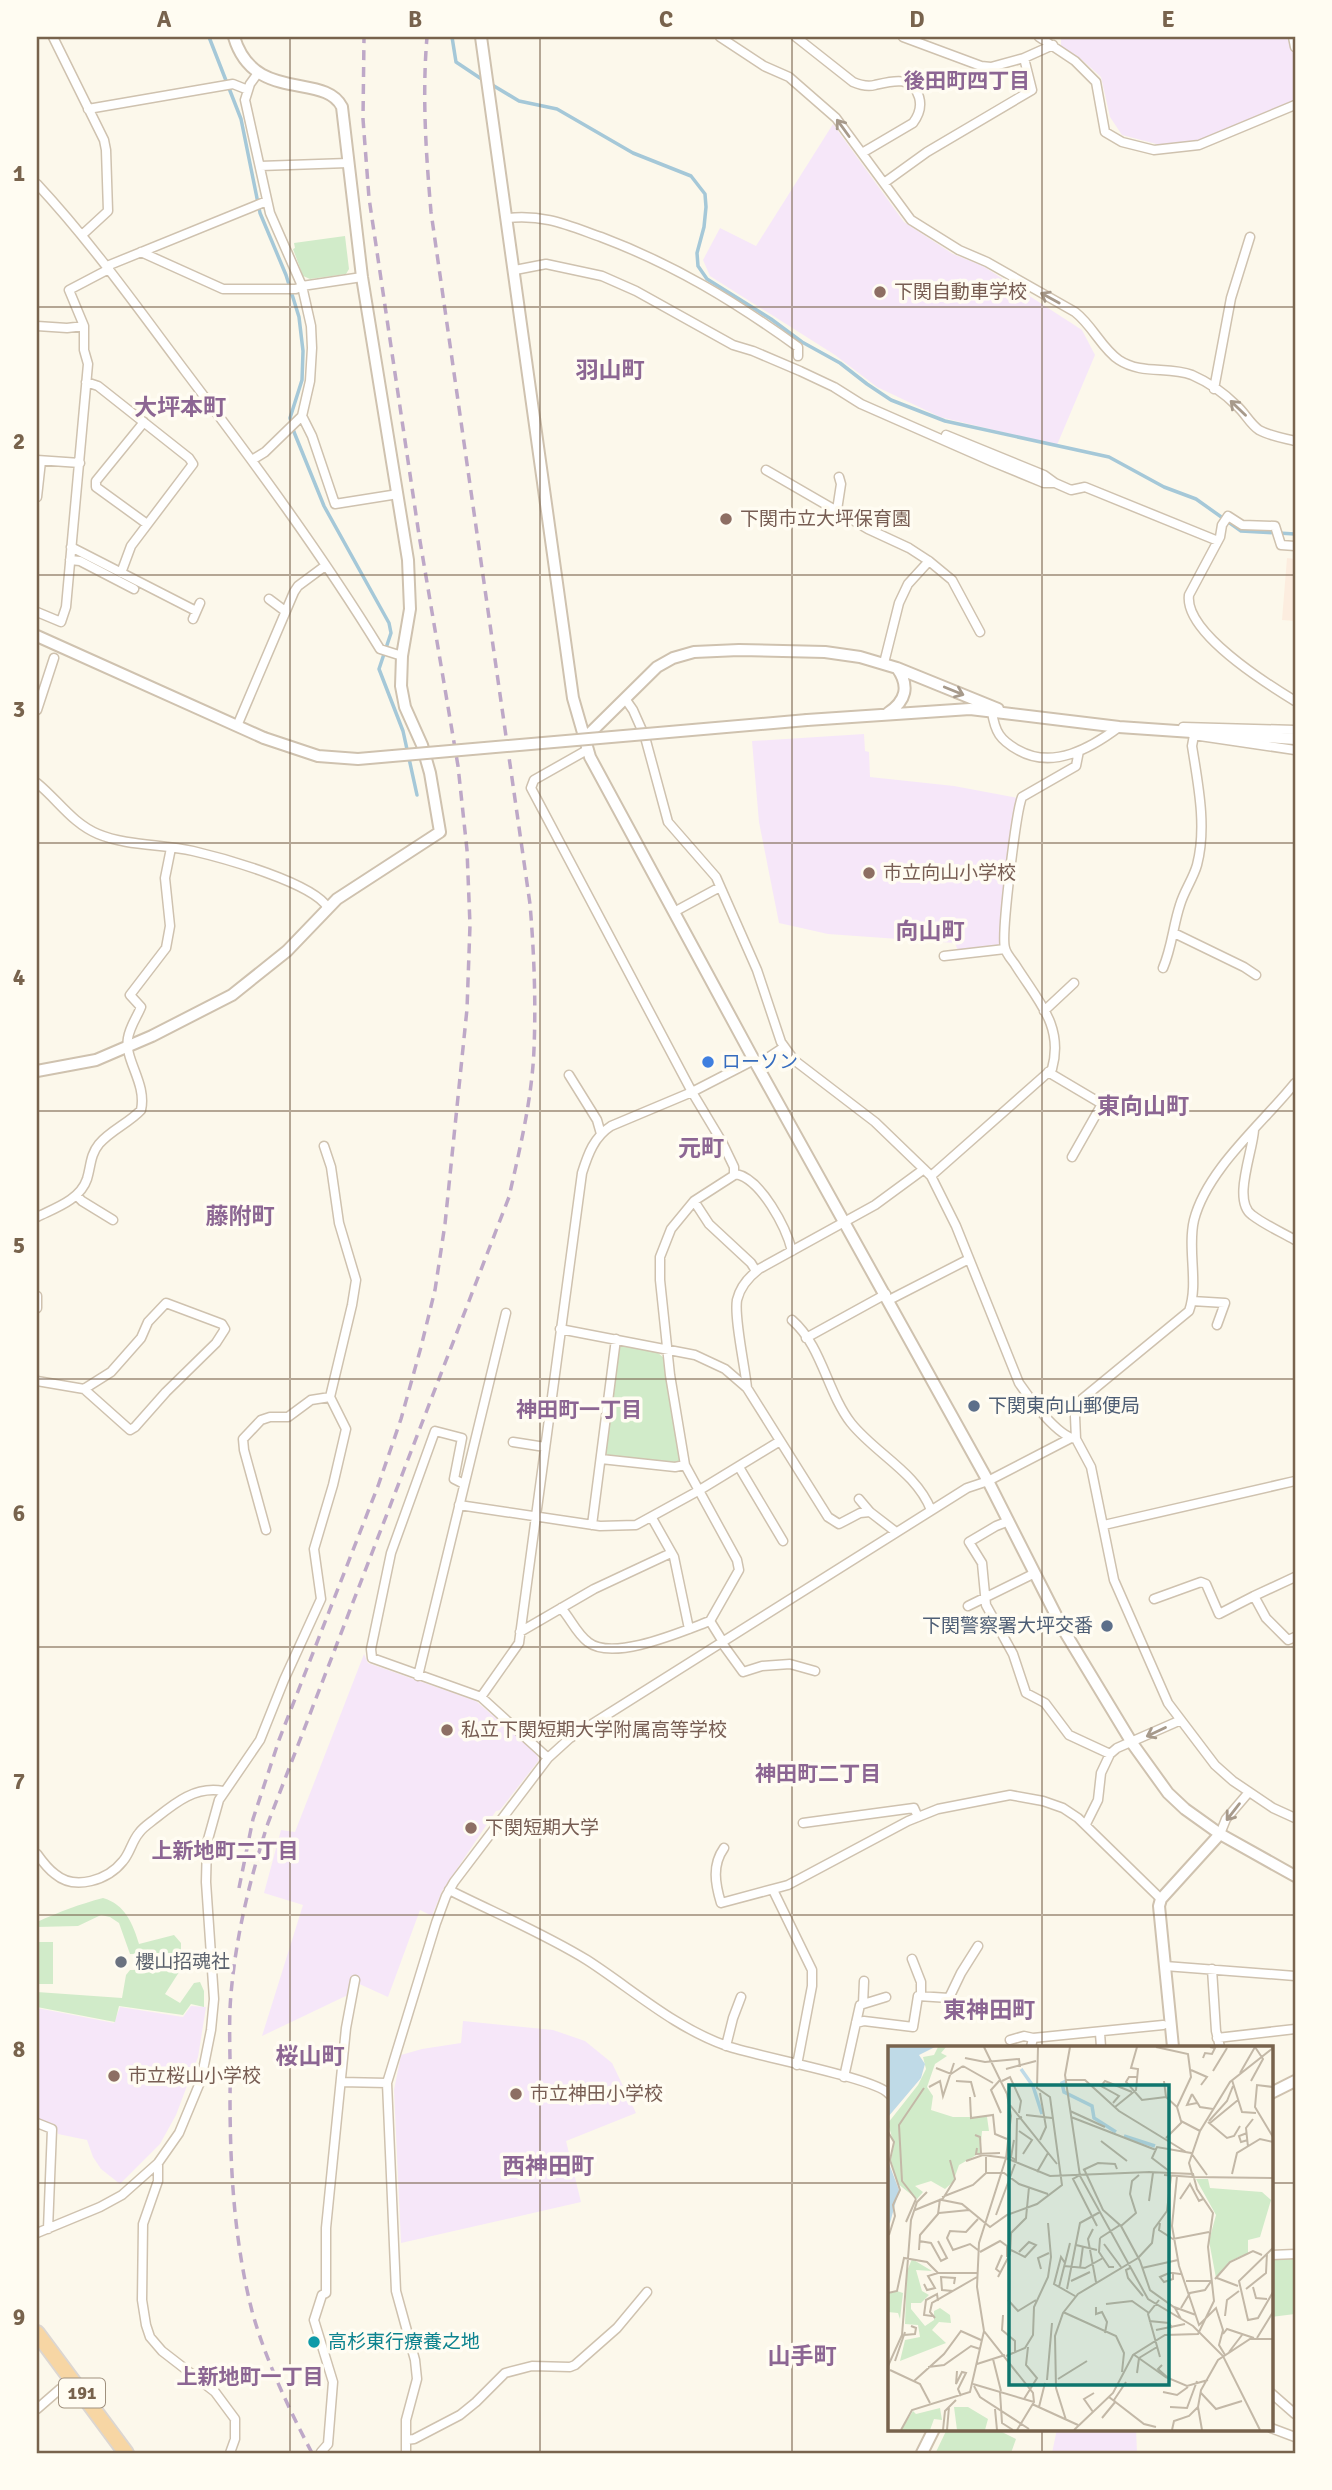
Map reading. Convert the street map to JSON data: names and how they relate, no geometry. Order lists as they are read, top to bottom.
{
  "streets": {
    "highway": ["191"]
  },
  "districts": [
    "後田町四丁目",
    "羽山町",
    "大坪本町",
    "向山町",
    "東向山町",
    "元町",
    "藤附町",
    "神田町一丁目",
    "神田町二丁目",
    "上新地町二丁目",
    "東神田町",
    "桜山町",
    "西神田町",
    "山手町",
    "上新地町一丁目"
  ],
  "places": [
    "下関自動車学校",
    "下関市立大坪保育園",
    "市立向山小学校",
    "ローソン",
    "下関東向山郵便局",
    "下関警察署大坪交番",
    "私立下関短期大学附属高等学校",
    "下関短期大学",
    "櫻山招魂社",
    "市立桜山小学校",
    "市立神田小学校",
    "高杉東行療養之地"
  ],
  "grid": {
    "columns": [
      "A",
      "B",
      "C",
      "D",
      "E"
    ],
    "rows": [
      "1",
      "2",
      "3",
      "4",
      "5",
      "6",
      "7",
      "8",
      "9"
    ]
  }
}
